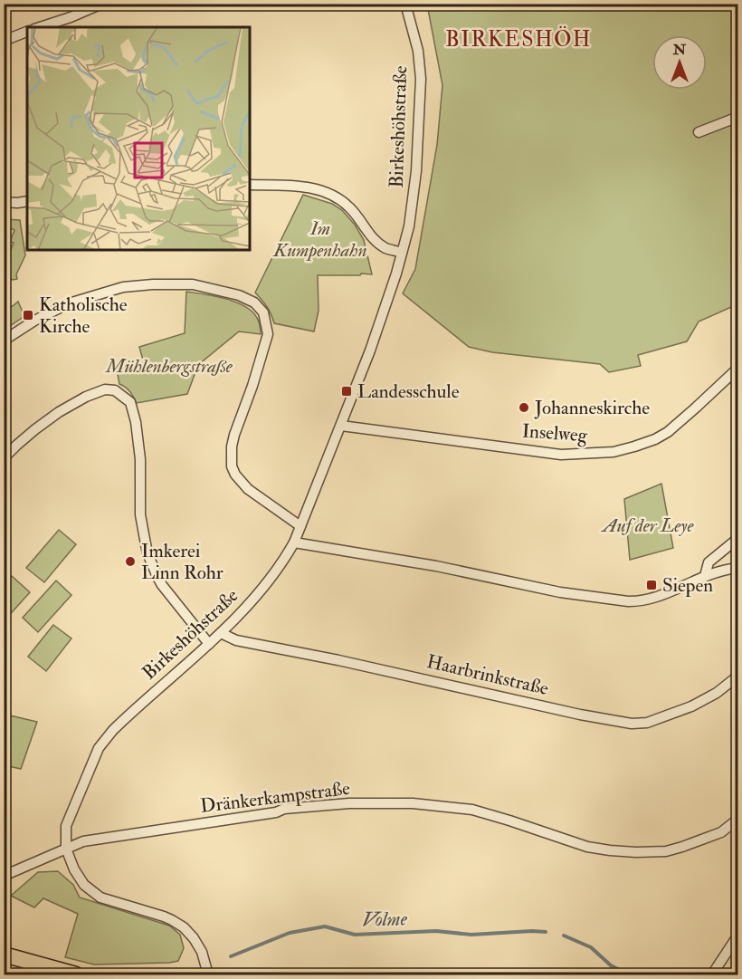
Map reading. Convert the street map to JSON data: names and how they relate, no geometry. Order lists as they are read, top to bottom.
{
  "streets": {
    "street": [
      "Birkeshöhstraße",
      "Inselweg",
      "Haarbrinkstraße",
      "Dränkerkampstraße"
    ]
  },
  "crossings": [
    ["Birkeshöhstraße", "Inselweg"],
    ["Birkeshöhstraße", "Haarbrinkstraße"],
    ["Birkeshöhstraße", "Dränkerkampstraße"]
  ],
  "districts": ["BIRKESHÖH"],
  "water": ["Volme"],
  "parks": ["Im Kumpenhahn", "Mühlenbergstraße", "Auf der Leye"],
  "places": {
    "transit": ["Katholische Kirche", "Landesschule", "Siepen"],
    "other": ["Johanneskirche", "Imkerei Linn Rohr"]
  },
  "north": "top"
}
